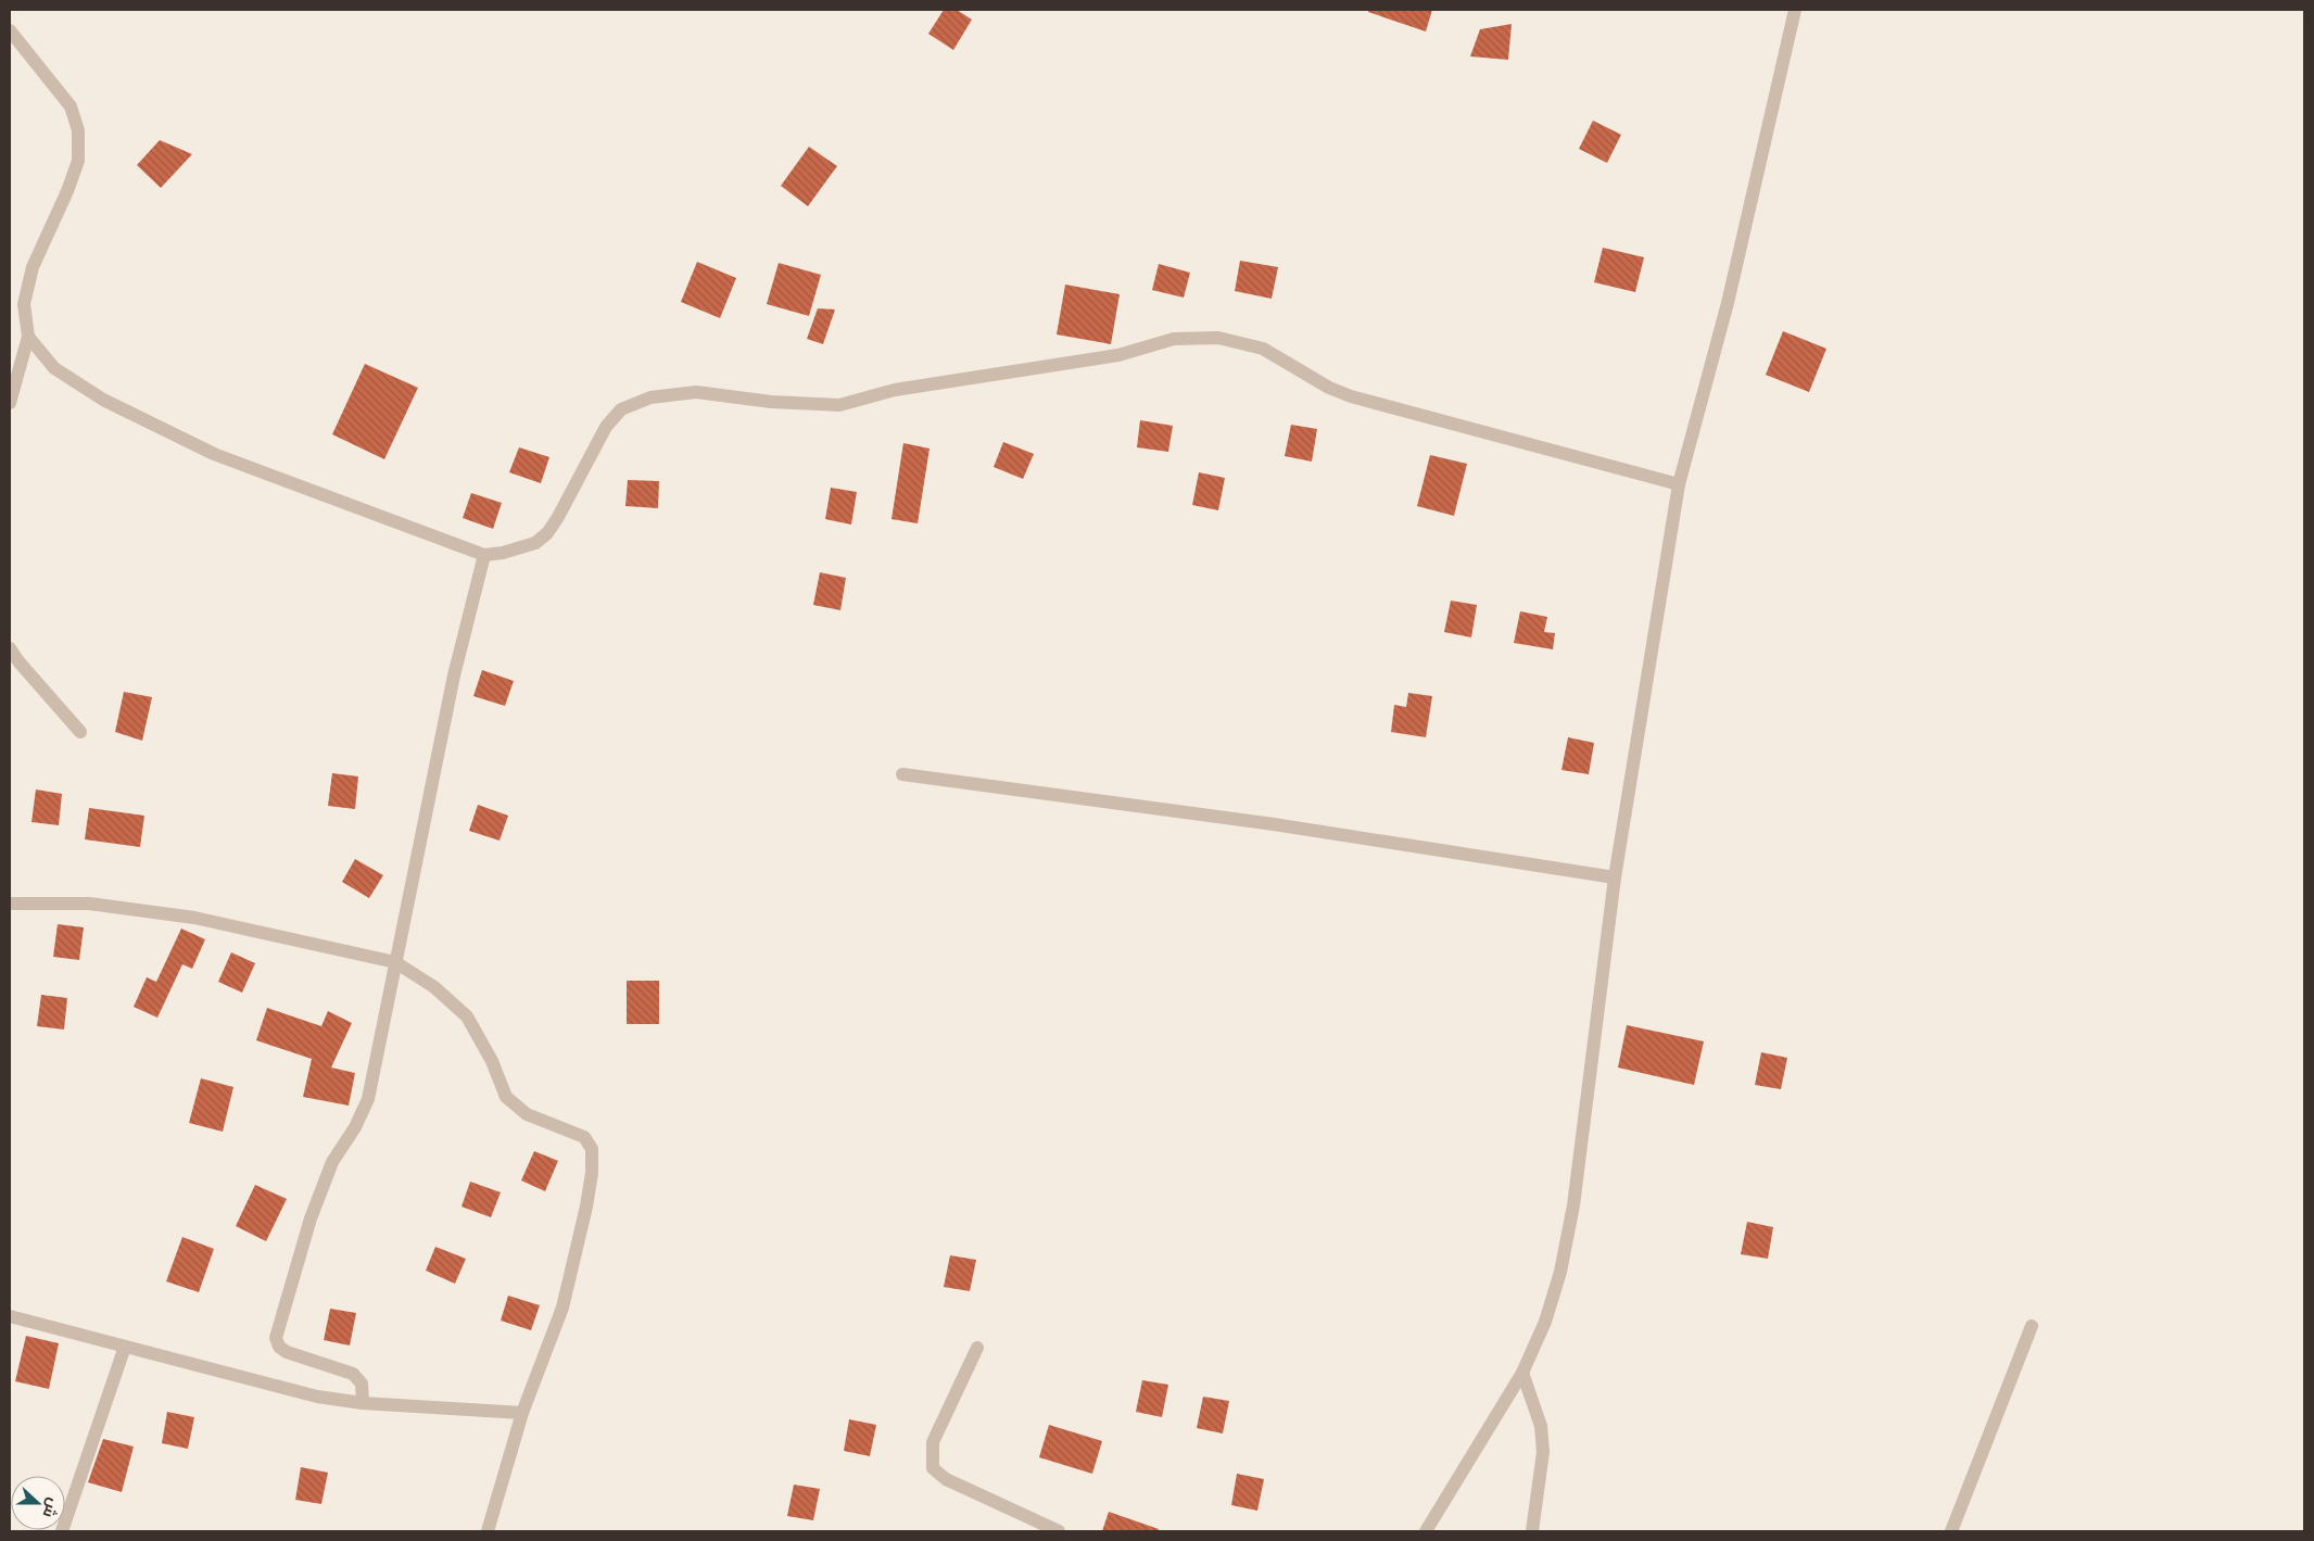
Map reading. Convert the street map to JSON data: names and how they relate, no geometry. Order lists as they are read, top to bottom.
{
  "north": "right"
}
